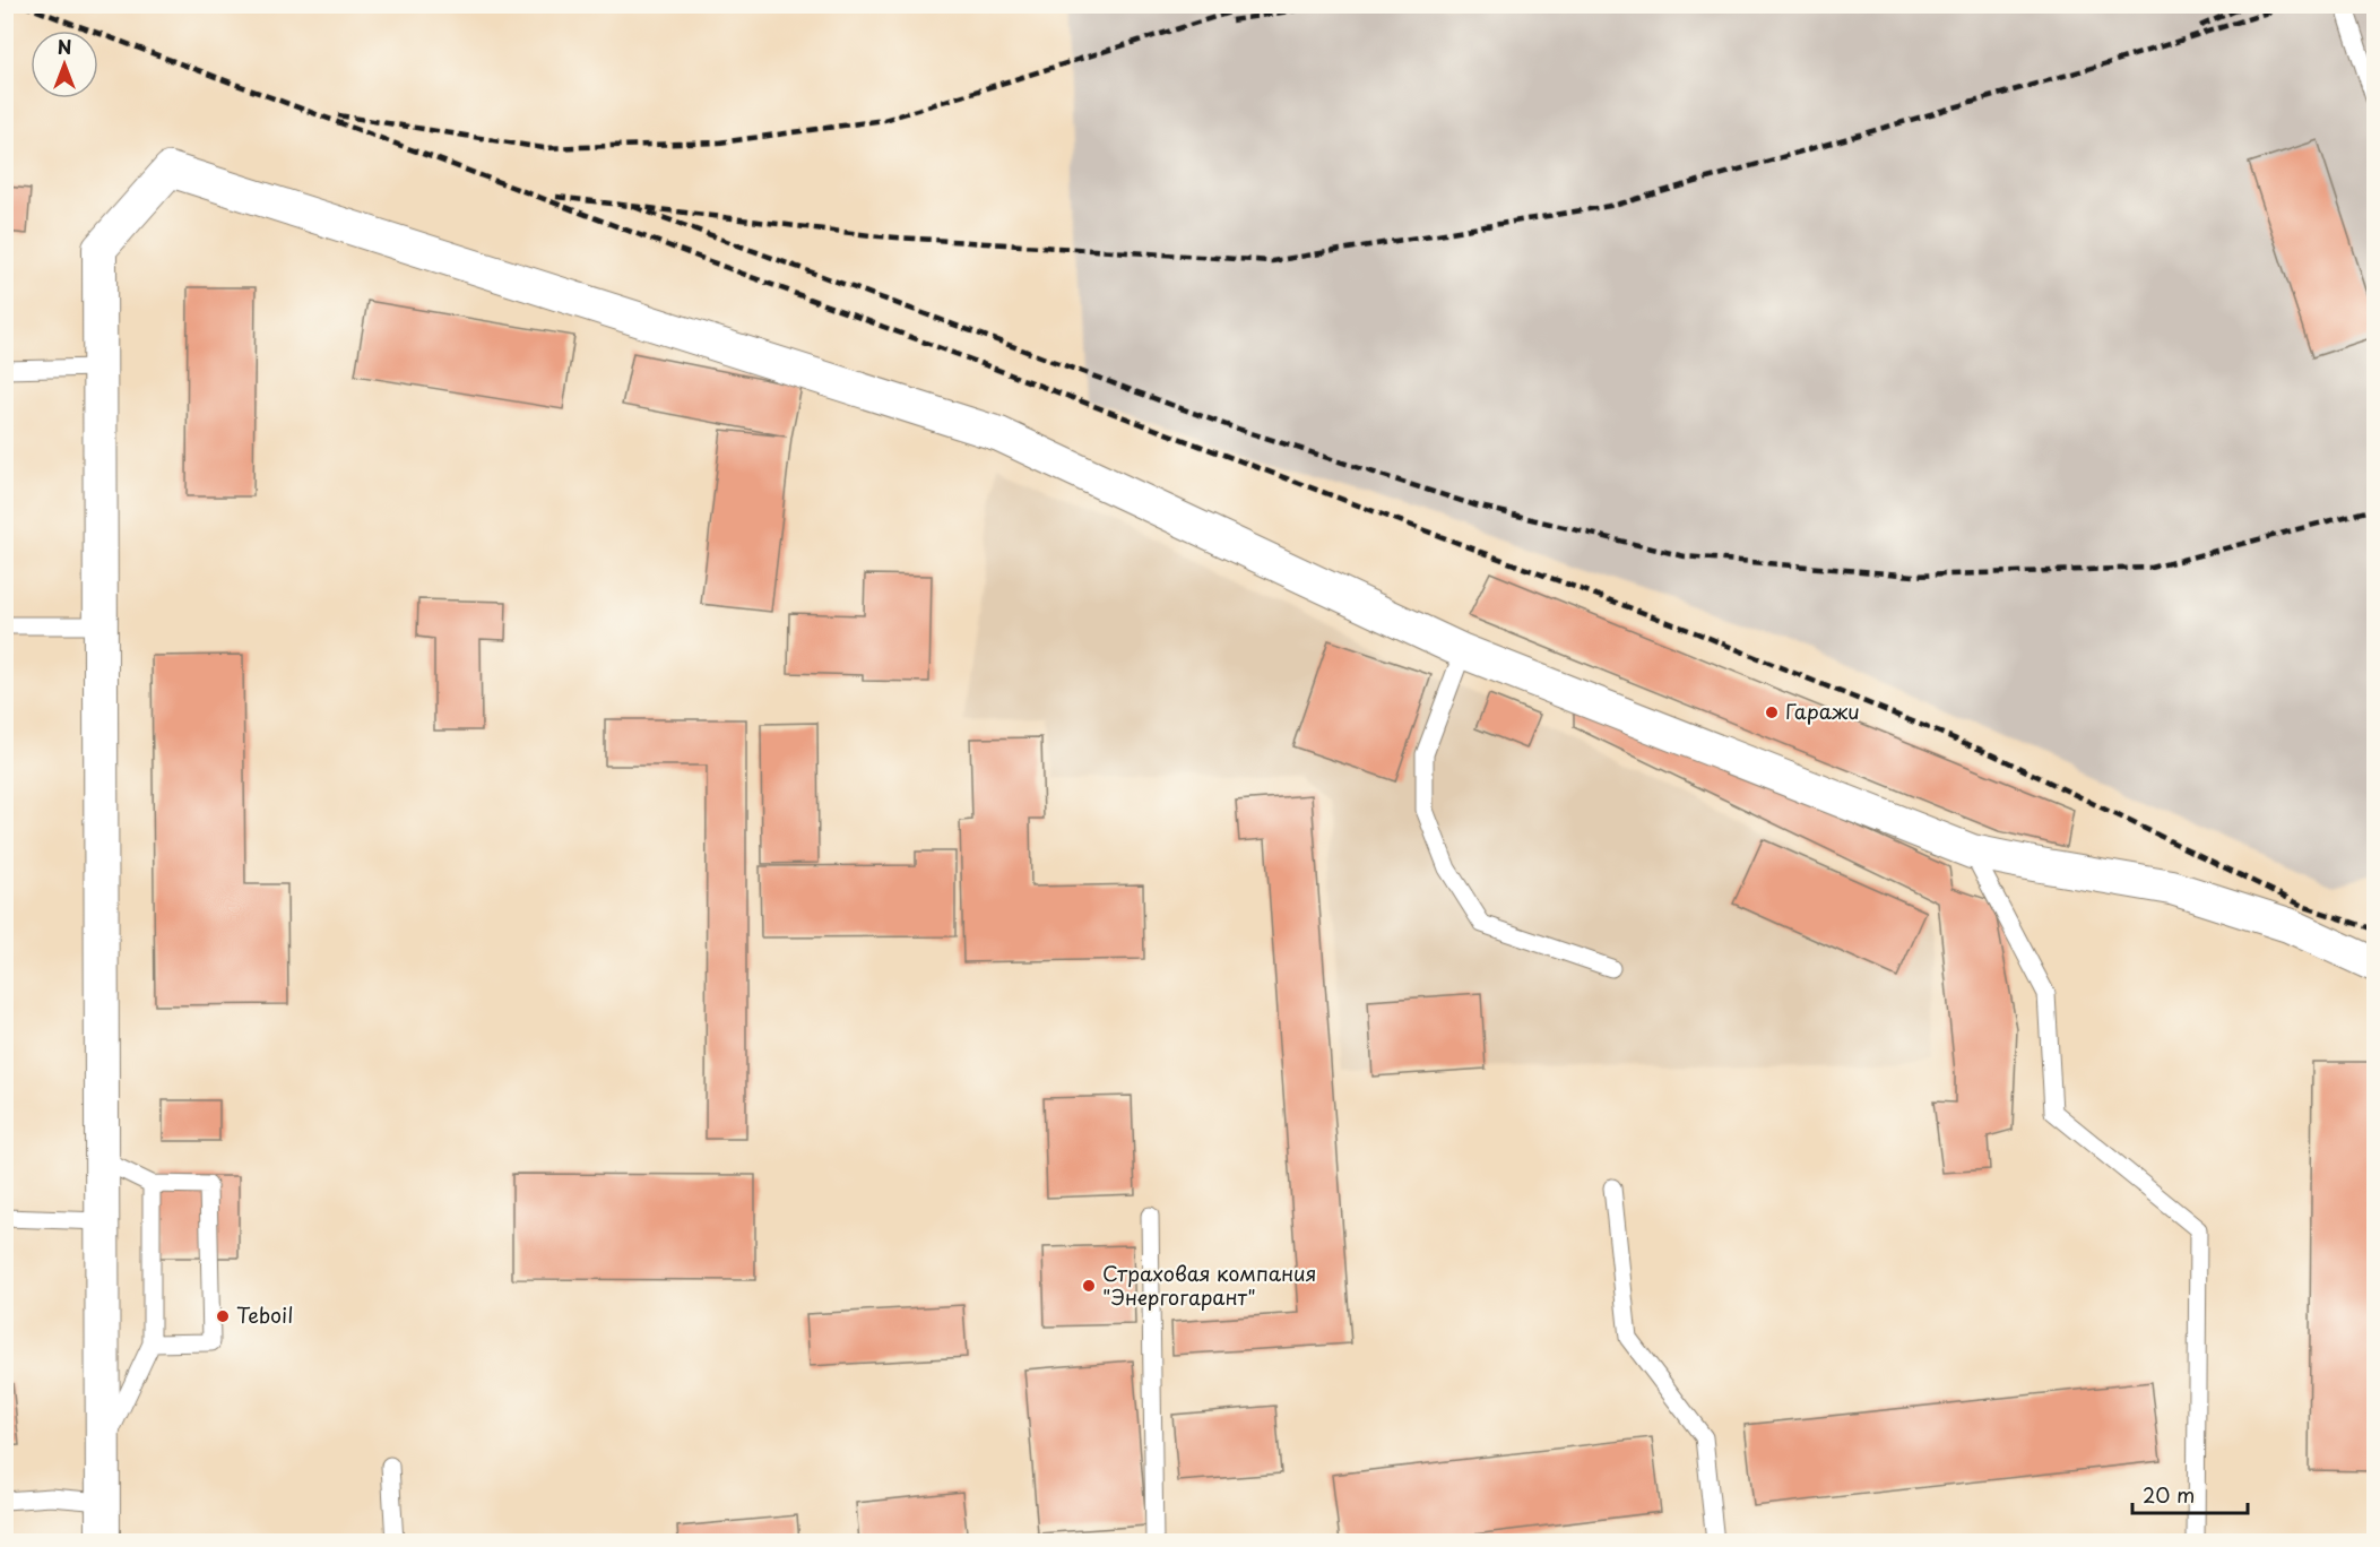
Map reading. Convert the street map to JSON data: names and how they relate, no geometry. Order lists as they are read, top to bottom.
{
  "places": ["Гаражи", "Страховая компания \"Энергогарант\"", "Teboil"],
  "scale_bar": "20 m",
  "north": "top"
}
